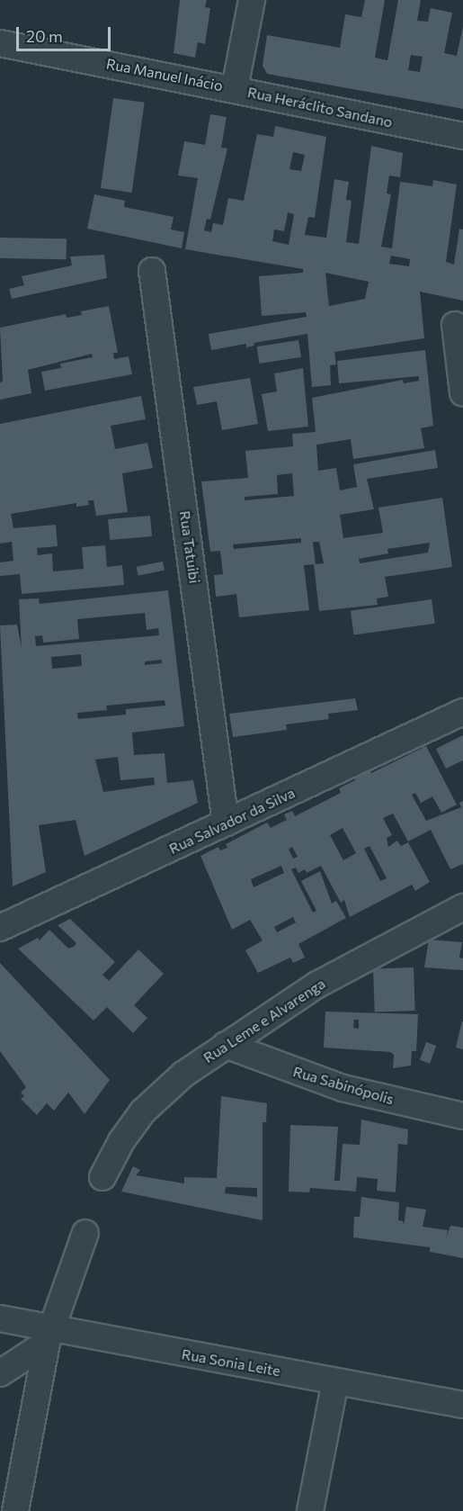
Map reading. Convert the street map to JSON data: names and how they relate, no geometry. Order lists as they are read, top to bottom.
{
  "streets": {
    "street": [
      "Rua Manuel Inácio",
      "Rua Heráclito Sandano",
      "Rua Tatuibi",
      "Rua Salvador da Silva",
      "Rua Leme e Alvarenga",
      "Rua Sabinópolis",
      "Rua Sonia Leite"
    ]
  },
  "crossings": [
    ["Rua Manuel Inácio", "Rua Heráclito Sandano"],
    ["Rua Tatuibi", "Rua Salvador da Silva"],
    ["Rua Leme e Alvarenga", "Rua Sabinópolis"]
  ],
  "scale_bar": "20 m"
}
